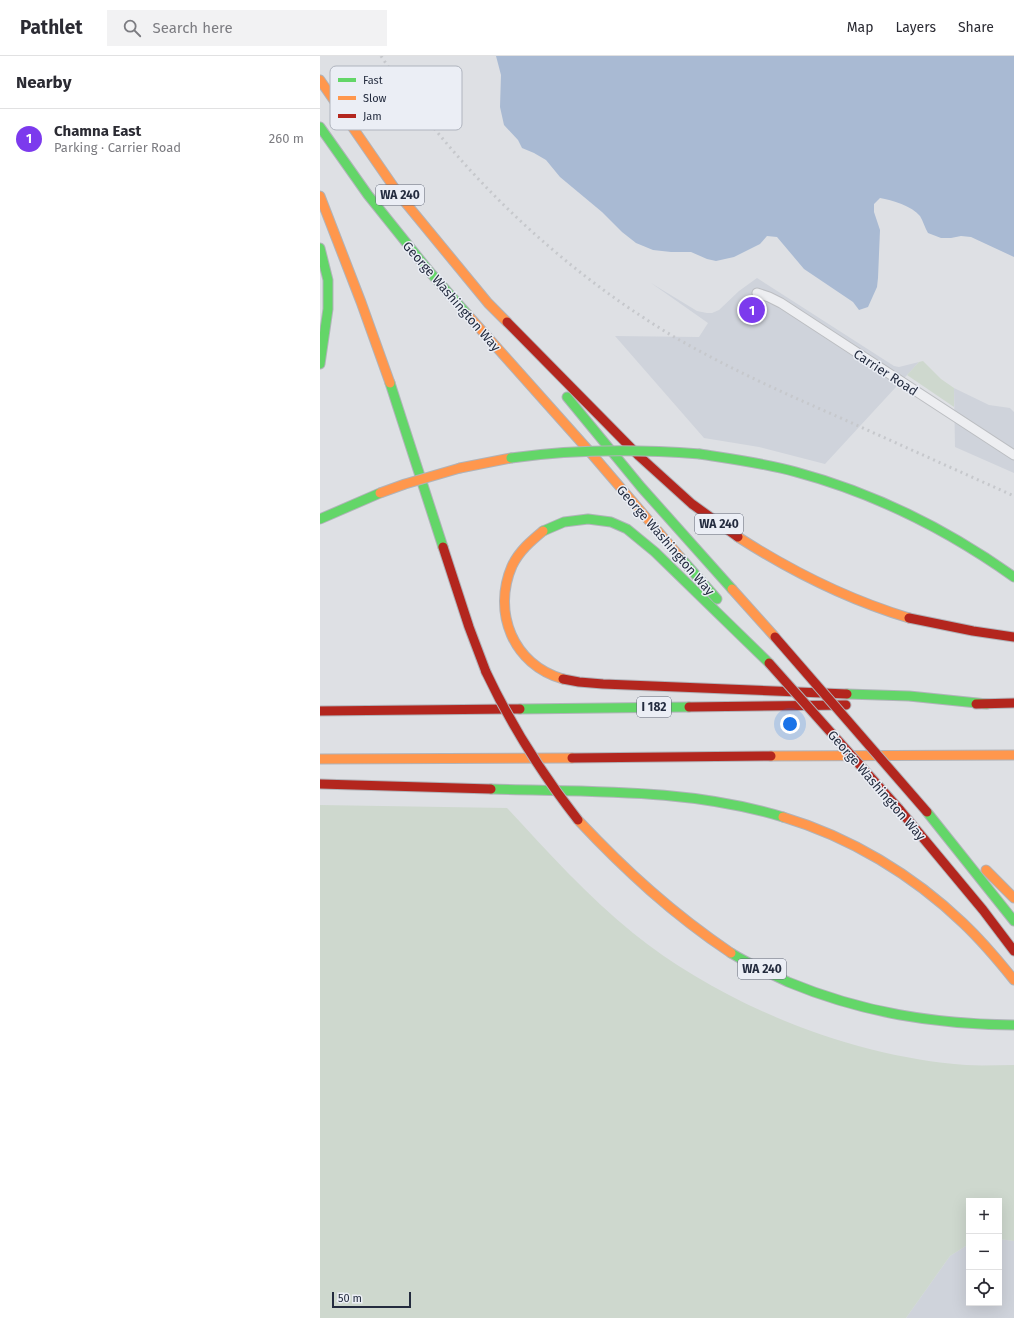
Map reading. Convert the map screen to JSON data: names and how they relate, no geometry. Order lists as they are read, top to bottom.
{
  "streets": {
    "highway": ["WA 240", "George Washington Way", "I 182"],
    "street": ["Carrier Road"]
  },
  "crossings": [
    ["WA 240", "George Washington Way"]
  ],
  "legend": ["Fast", "Slow", "Jam"],
  "scale_bar": "50 m",
  "page": {
    "header": "Pathlet",
    "search": "Search here",
    "nav": ["Map", "Layers", "Share"],
    "heading": "Nearby",
    "list": [
      {
        "mark": "1",
        "name": "Chamna East",
        "note": "Parking · Carrier Road",
        "value": "260 m"
      }
    ],
    "pins": "1",
    "map_buttons": ["+", "−"],
    "scale": "50 m"
  }
}
